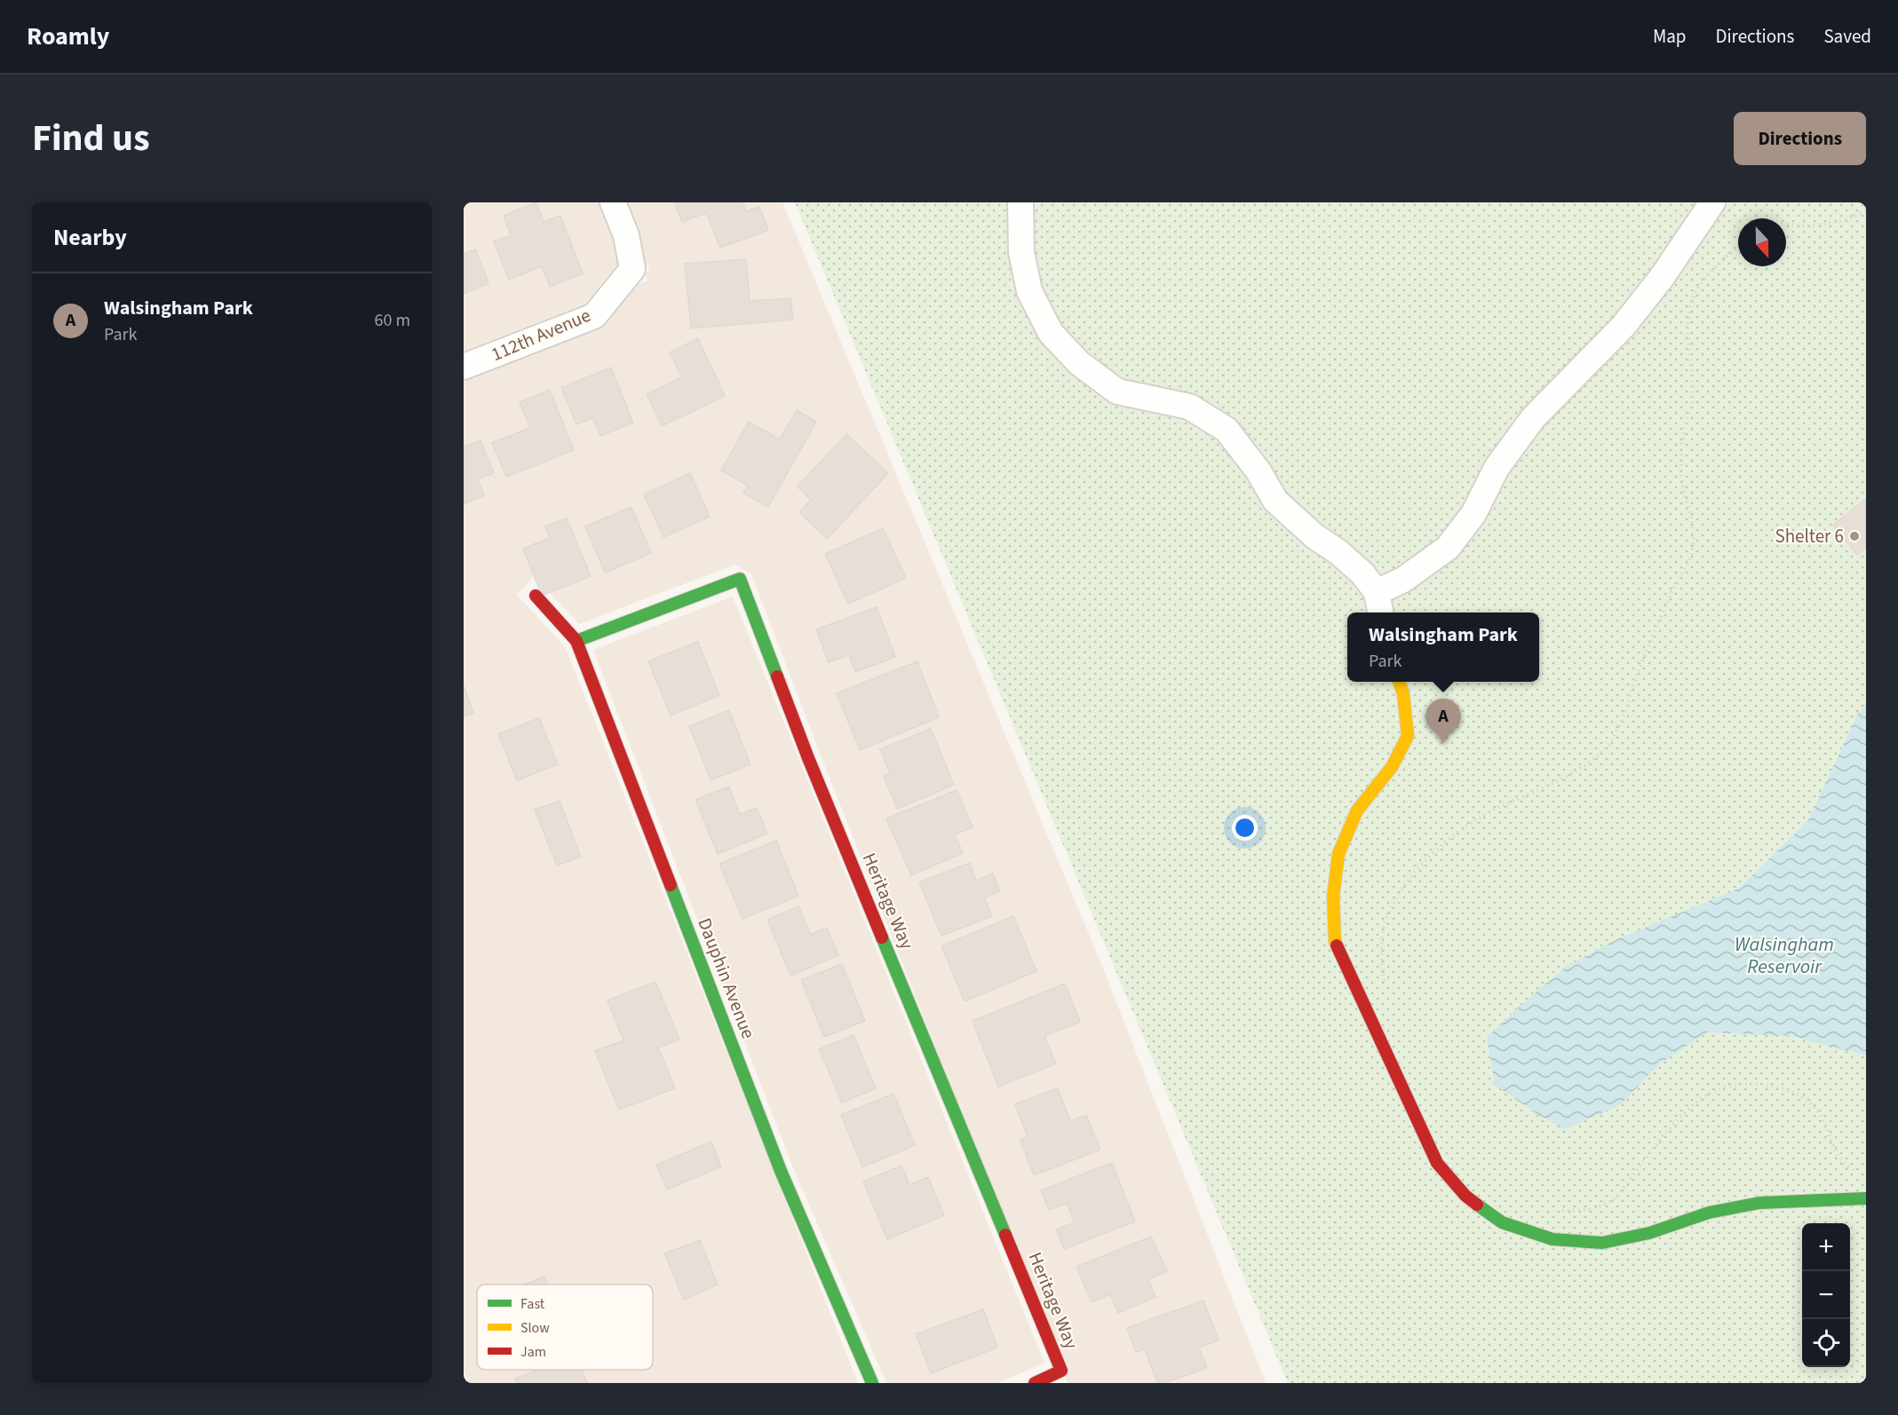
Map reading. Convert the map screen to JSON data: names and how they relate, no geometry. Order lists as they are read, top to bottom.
{
  "streets": {
    "street": ["112th Avenue", "Heritage Way", "Dauphin Avenue"]
  },
  "crossings": [
    ["Heritage Way", "Dauphin Avenue"]
  ],
  "water": ["Walsingham Reservoir"],
  "places": ["Shelter 6"],
  "legend": ["Fast", "Slow", "Jam"],
  "north": "bottom",
  "page": {
    "header": "Roamly",
    "nav": ["Map", "Directions", "Saved"],
    "title": "Find us",
    "buttons": "Directions",
    "heading": "Nearby",
    "list": [
      {
        "mark": "A",
        "name": "Walsingham Park",
        "note": "Park",
        "value": "60 m"
      }
    ],
    "popup": ["Walsingham Park", "Park"],
    "pins": "A",
    "map_buttons": ["+", "−"]
  }
}
